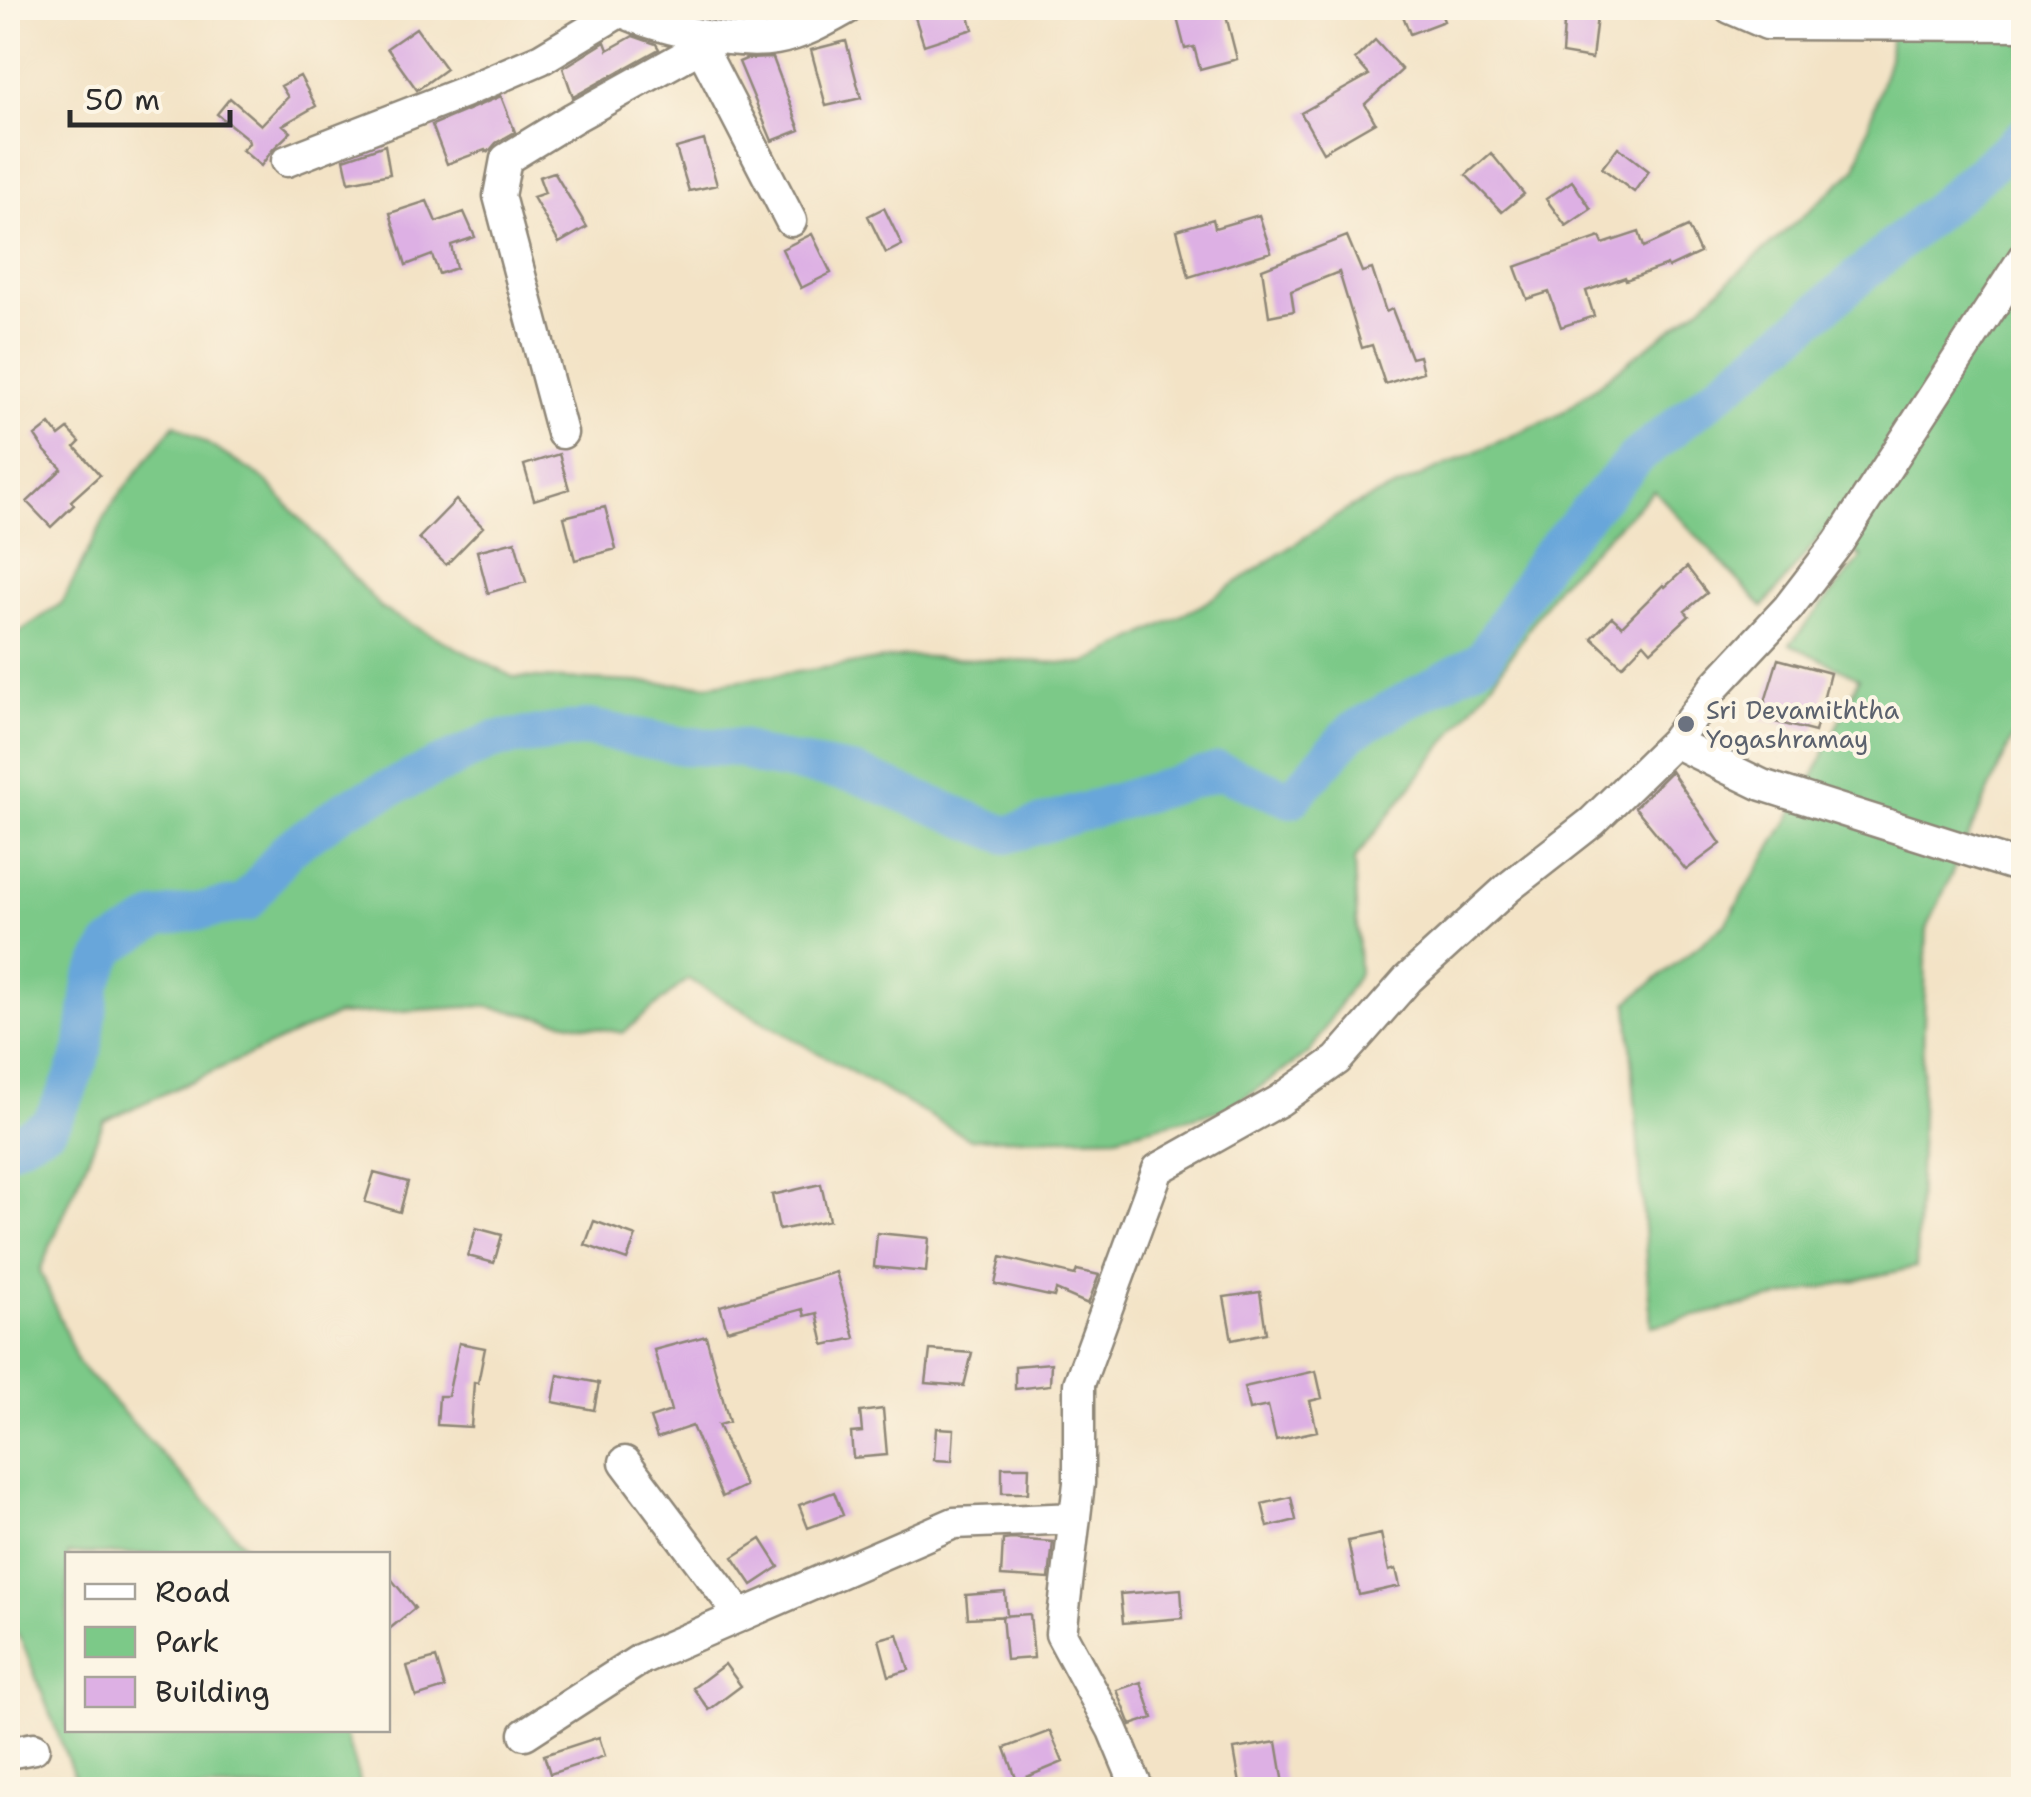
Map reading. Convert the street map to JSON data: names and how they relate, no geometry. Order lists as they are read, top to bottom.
{
  "places": ["Sri Devamiththa Yogashramay"],
  "legend": ["Road", "Park", "Building"],
  "scale_bar": "50 m"
}
